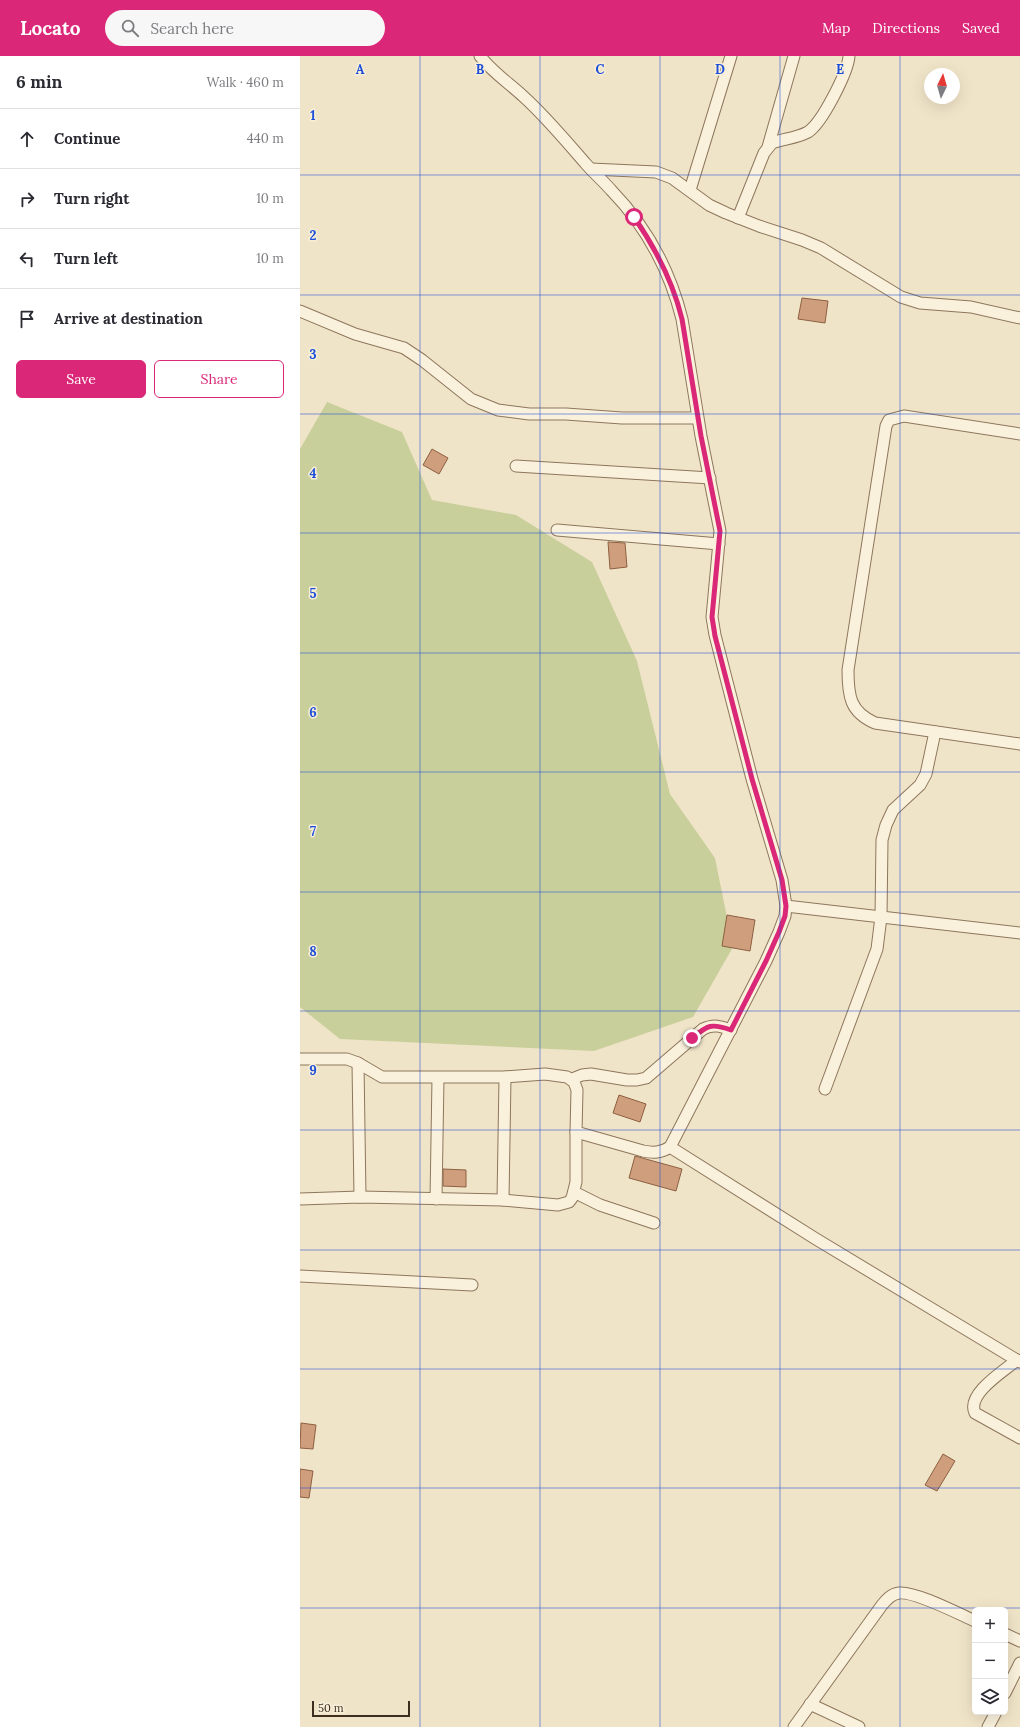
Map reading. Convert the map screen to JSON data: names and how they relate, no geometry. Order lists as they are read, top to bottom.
{
  "scale_bar": "50 m",
  "north": "top",
  "page": {
    "header": "Locato",
    "search": "Search here",
    "nav": ["Map", "Directions", "Saved"],
    "heading": ["6 min", "Walk · 460 m"],
    "list": [
      ["Continue", "440 m"],
      ["Turn right", "10 m"],
      ["Turn left", "10 m"],
      "Arrive at destination"
    ],
    "buttons": ["Save", "Share"],
    "map_buttons": ["+", "−"],
    "scale": "50 m"
  },
  "grid": {
    "columns": [
      "A",
      "B",
      "C",
      "D",
      "E"
    ],
    "rows": [
      "1",
      "2",
      "3",
      "4",
      "5",
      "6",
      "7",
      "8",
      "9"
    ]
  }
}
